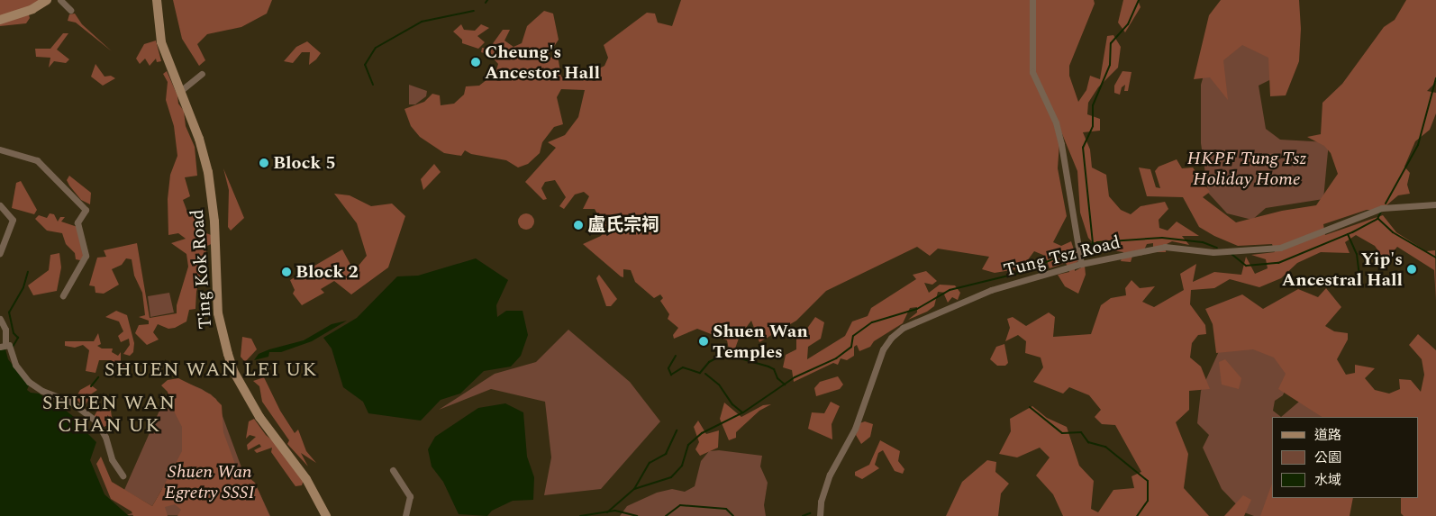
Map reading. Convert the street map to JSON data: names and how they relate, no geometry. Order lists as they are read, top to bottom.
{
  "streets": {
    "main road": ["Ting Kok Road"],
    "street": ["Tung Tsz Road"]
  },
  "districts": ["SHUEN WAN LEI UK", "SHUEN WAN CHAN UK"],
  "parks": ["HKPF Tung Tsz Holiday Home", "Shuen Wan Egretry SSSI"],
  "places": [
    "Cheung's Ancestor Hall",
    "Block 5",
    "盧氏宗祠",
    "Yip's Ancestral Hall",
    "Block 2",
    "Shuen Wan Temples"
  ],
  "legend": ["道路", "公園", "水域"]
}
